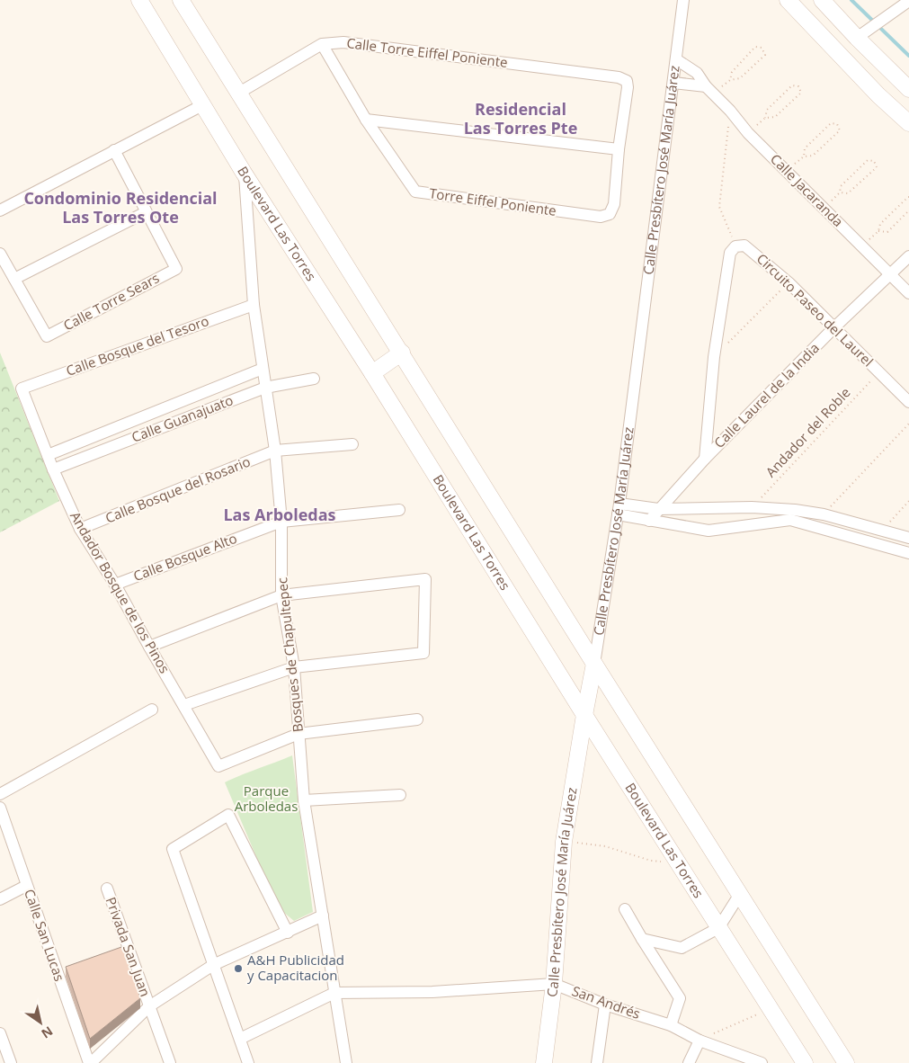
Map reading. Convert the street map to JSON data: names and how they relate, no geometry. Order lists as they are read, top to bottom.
{
  "streets": {
    "street": [
      "Calle Torre Eiffel Poniente",
      "Calle Presbítero José María Juárez",
      "Calle Jacaranda",
      "Torre Eiffel Poniente",
      "Boulevard Las Torres",
      "Calle Torre Sears",
      "Circuito Paseo del Laurel",
      "Calle Bosque del Tesoro",
      "Calle Laurel de la India",
      "Calle Guanajuato",
      "Calle Bosque del Rosario",
      "Calle Bosque Alto",
      "Andador Bosque de los Pinos",
      "Bosques de Chapultepec",
      "Calle San Lucas",
      "Privada San Juan",
      "San Andrés"
    ],
    "path": ["Andador del Roble"]
  },
  "crossings": [
    ["Calle Torre Eiffel Poniente", "Torre Eiffel Poniente"],
    ["Calle Presbítero José María Juárez", "Calle Jacaranda"],
    ["Calle Presbítero José María Juárez", "Boulevard Las Torres"],
    ["Calle Presbítero José María Juárez", "San Andrés"],
    ["Calle Jacaranda", "Calle Laurel de la India"],
    ["Boulevard Las Torres", "Bosques de Chapultepec"],
    ["Circuito Paseo del Laurel", "Calle Laurel de la India"],
    ["Circuito Paseo del Laurel", "Andador del Roble"],
    ["Calle Bosque del Tesoro", "Andador Bosque de los Pinos"],
    ["Calle Bosque del Tesoro", "Bosques de Chapultepec"],
    ["Calle Guanajuato", "Andador Bosque de los Pinos"],
    ["Calle Guanajuato", "Bosques de Chapultepec"],
    ["Calle Bosque del Rosario", "Andador Bosque de los Pinos"],
    ["Calle Bosque del Rosario", "Bosques de Chapultepec"],
    ["Calle Bosque Alto", "Andador Bosque de los Pinos"],
    ["Calle Bosque Alto", "Bosques de Chapultepec"],
    ["Andador Bosque de los Pinos", "Bosques de Chapultepec"],
    ["Bosques de Chapultepec", "San Andrés"]
  ],
  "districts": ["Residencial Las Torres Pte", "Condominio Residencial Las Torres Ote", "Las Arboledas"],
  "parks": ["Parque Arboledas"],
  "places": ["A&H Publicidad y Capacitacion"],
  "north": "bottom right"
}
